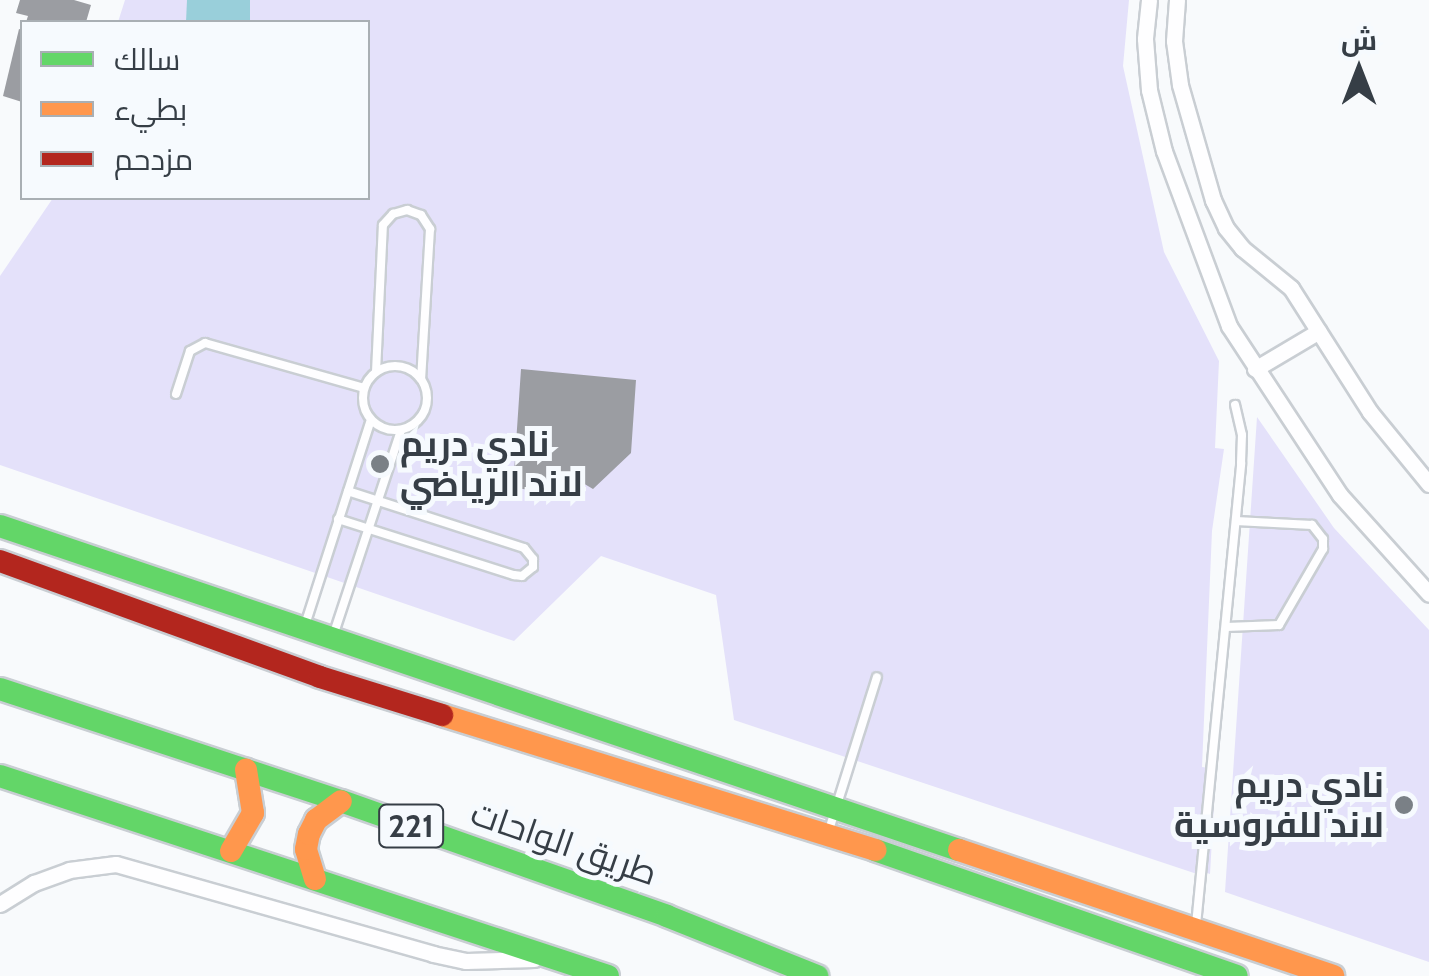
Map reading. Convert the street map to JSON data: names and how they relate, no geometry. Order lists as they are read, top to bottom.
{
  "streets": {
    "main road": ["221", "طريق الواحات"]
  },
  "places": ["نادي دريم لاند الرياضي", "نادي دريم لاند للفروسية"],
  "legend": ["سالك", "بطيء", "مزدحم"],
  "north": "top"
}
